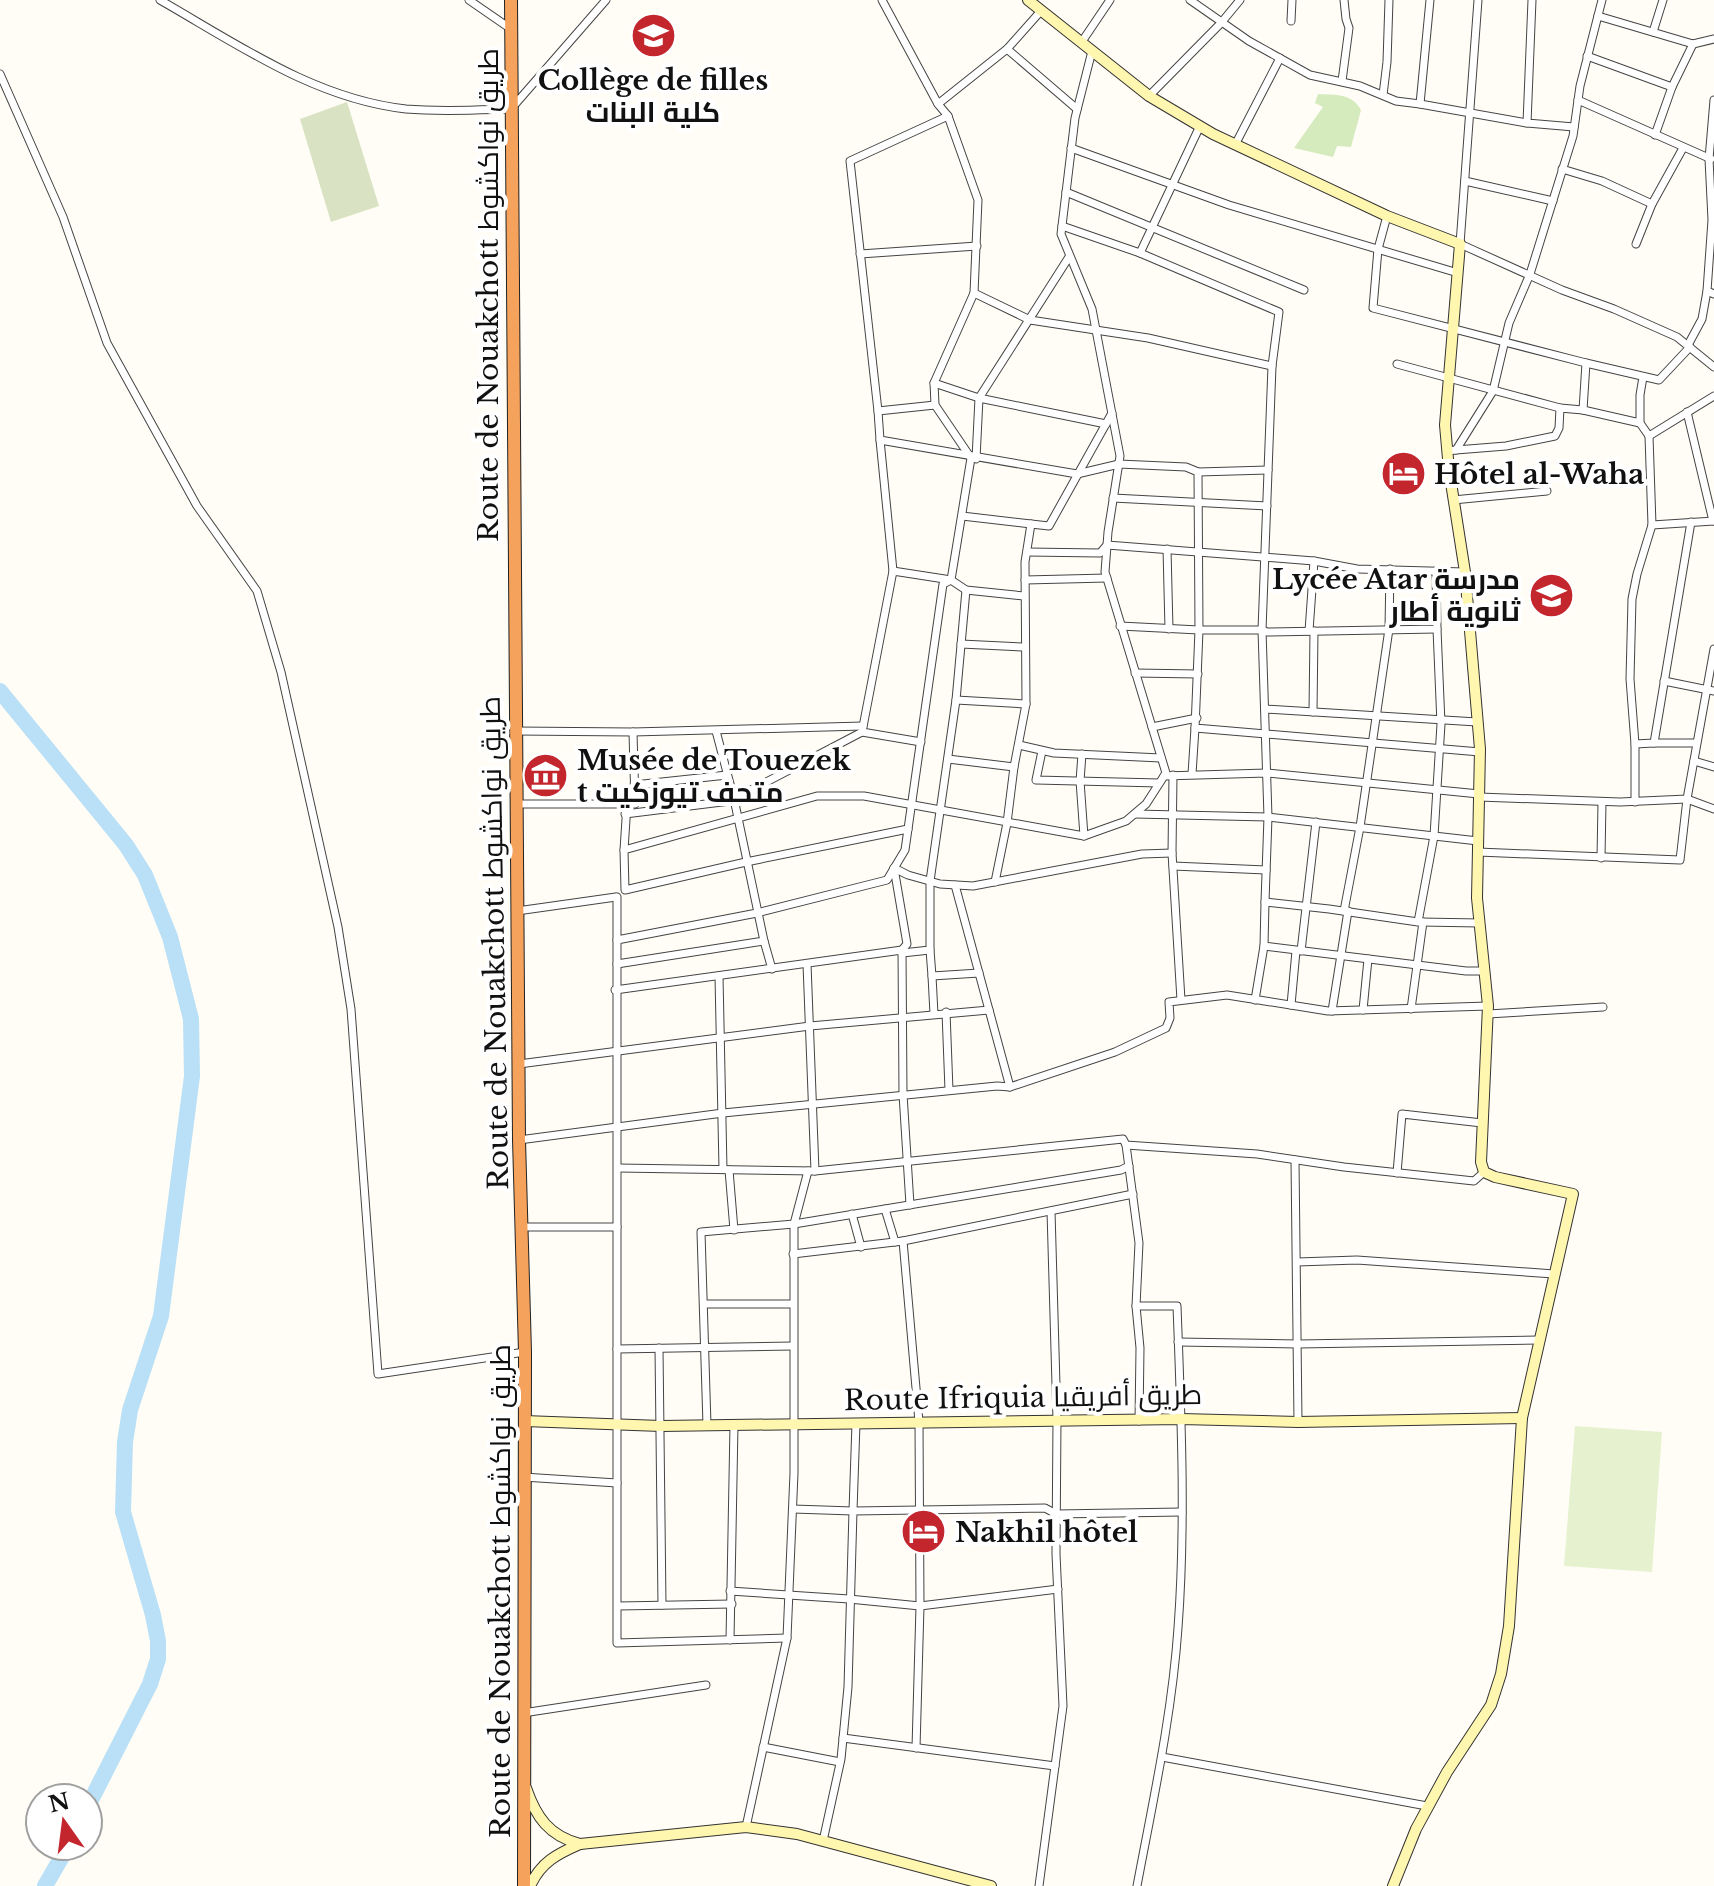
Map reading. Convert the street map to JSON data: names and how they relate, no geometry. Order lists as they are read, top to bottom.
{
  "streets": {
    "highway": ["Route de Nouakchott طريق نواكشوط"],
    "street": ["Route Ifriquia طريق أفريقيا"]
  },
  "crossings": [
    ["Route de Nouakchott طريق نواكشوط", "Route Ifriquia طريق أفريقيا"]
  ],
  "places": {
    "school or university": ["Collège de filles كلية البنات", "Lycée Atar مدرسة ثانوية أطار"],
    "hotel": ["Hôtel al-Waha", "Nakhil hôtel"],
    "museum": ["Musée de Touezek t متحف تيوزكيت"]
  },
  "north": "top"
}
